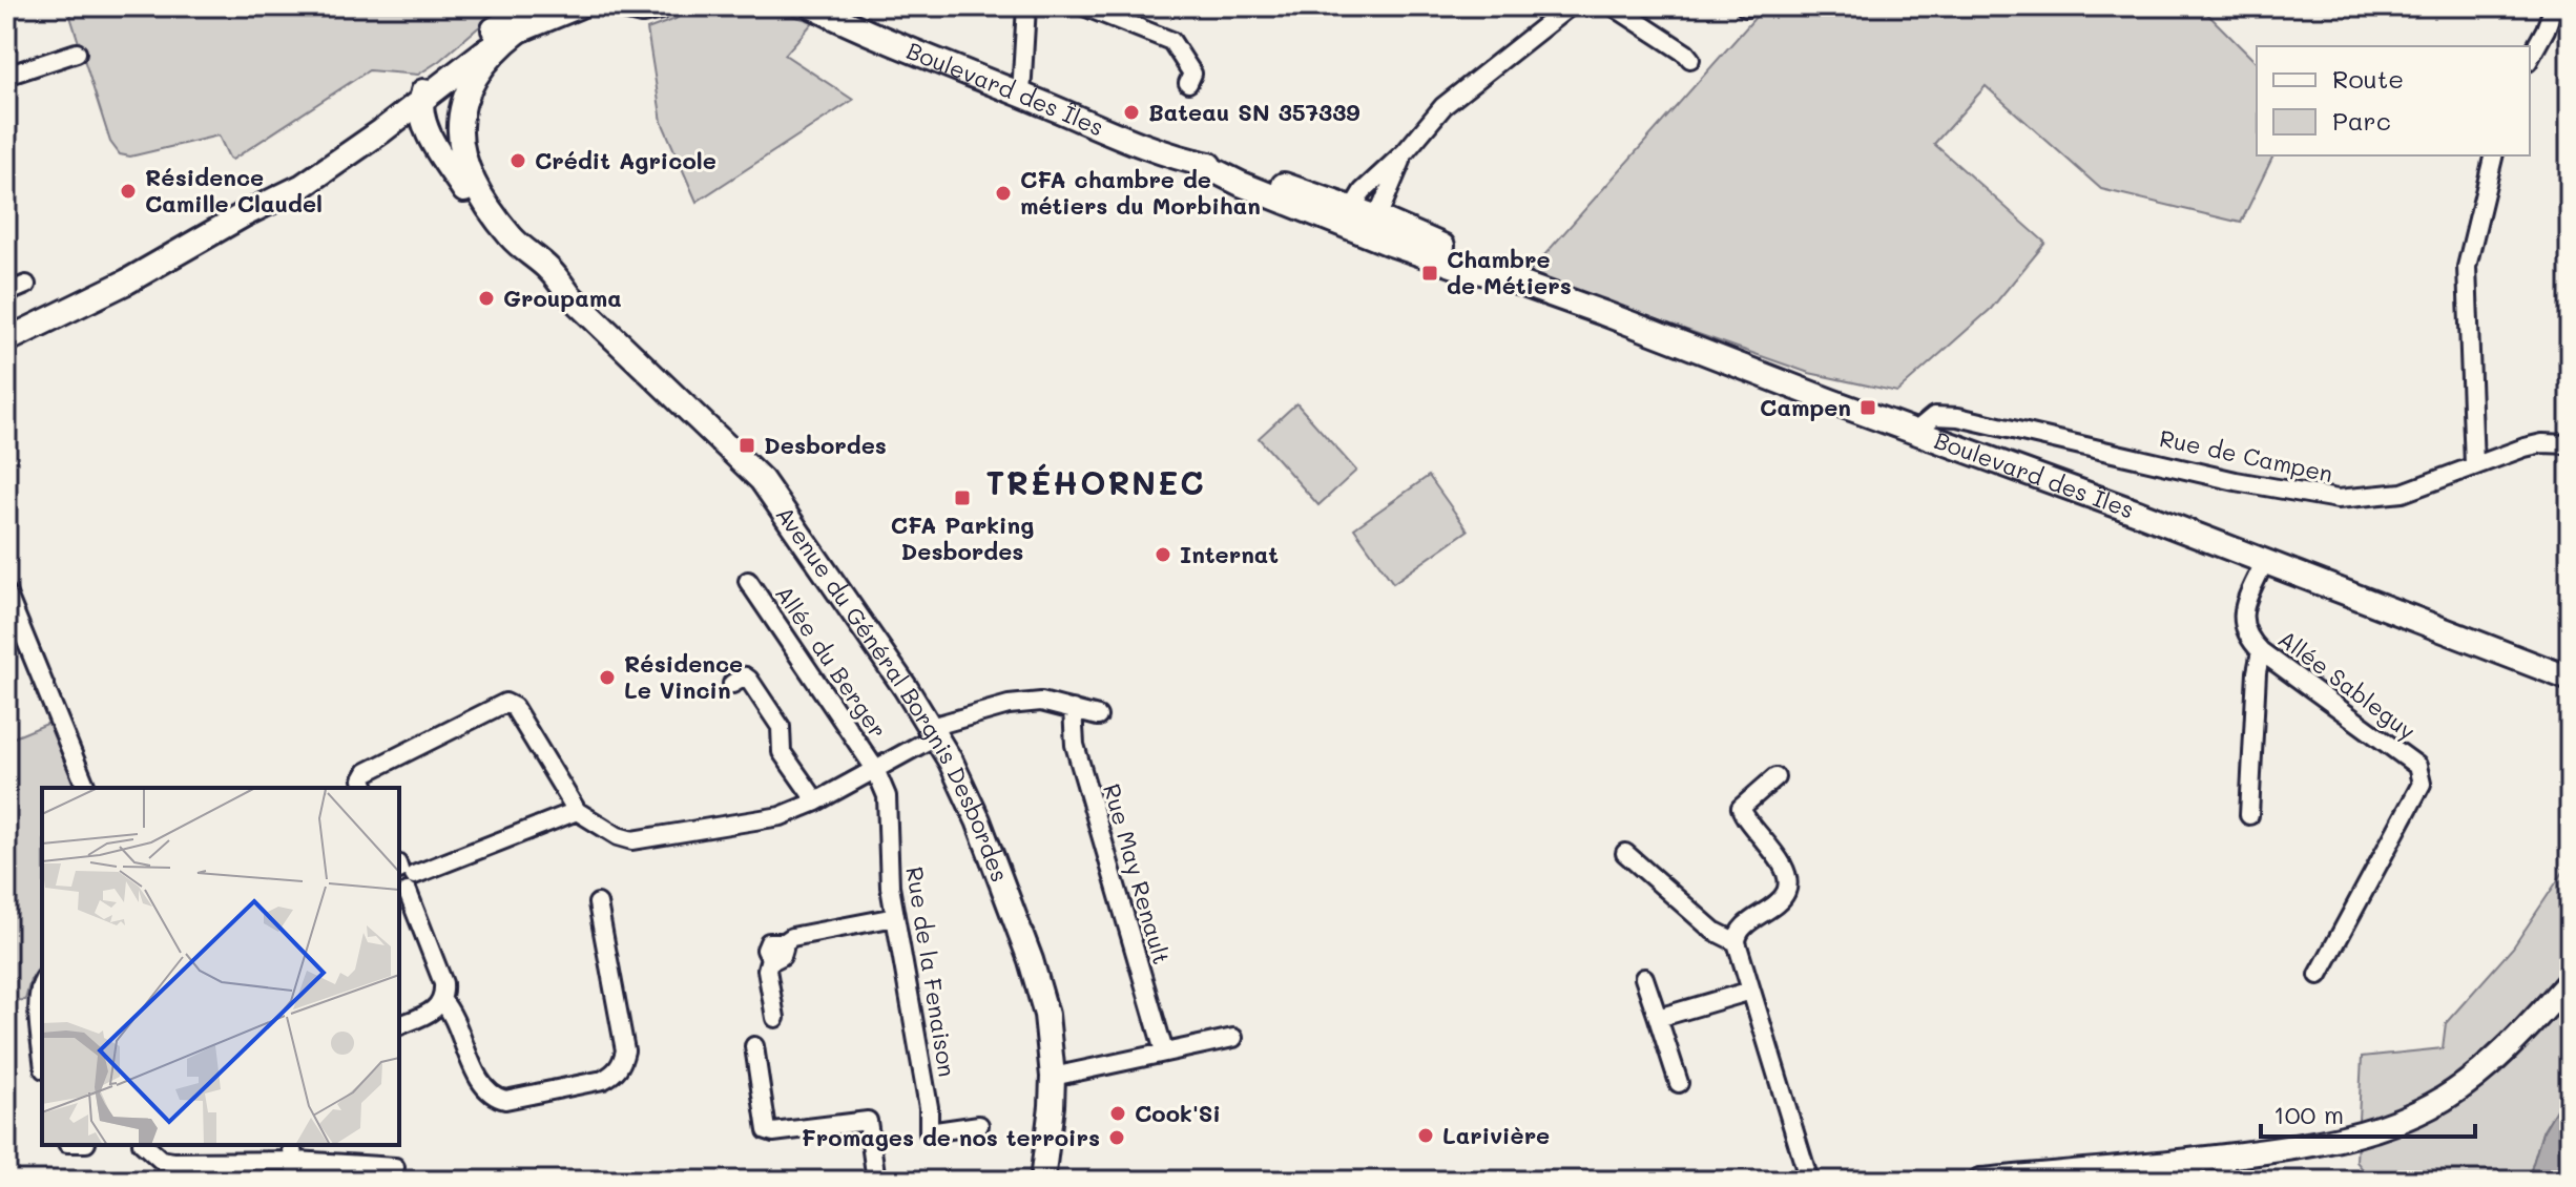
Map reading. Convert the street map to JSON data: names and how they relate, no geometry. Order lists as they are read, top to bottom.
{
  "streets": {
    "main road": ["Boulevard des Îles", "Avenue du Général Borgnis Desbordes"],
    "street": [
      "Rue de Campen",
      "Allée du Berger",
      "Allée Sableguy",
      "Rue May Renault",
      "Rue de la Fenaison"
    ]
  },
  "crossings": [
    ["Boulevard des Îles", "Rue de Campen"],
    ["Boulevard des Îles", "Allée Sableguy"],
    ["Allée du Berger", "Rue de la Fenaison"]
  ],
  "districts": ["TRÉHORNEC"],
  "places": {
    "other": [
      "Bateau SN 357339",
      "Crédit Agricole",
      "Résidence Camille Claudel",
      "CFA chambre de métiers du Morbihan",
      "Groupama",
      "Internat",
      "Résidence Le Vincin",
      "Cook'Si",
      "Larivière",
      "Fromages de nos terroirs"
    ],
    "transit": [
      "Chambre de Métiers",
      "Campen",
      "Desbordes",
      "CFA Parking Desbordes"
    ]
  },
  "legend": ["Route", "Parc"],
  "scale_bar": "100 m"
}
